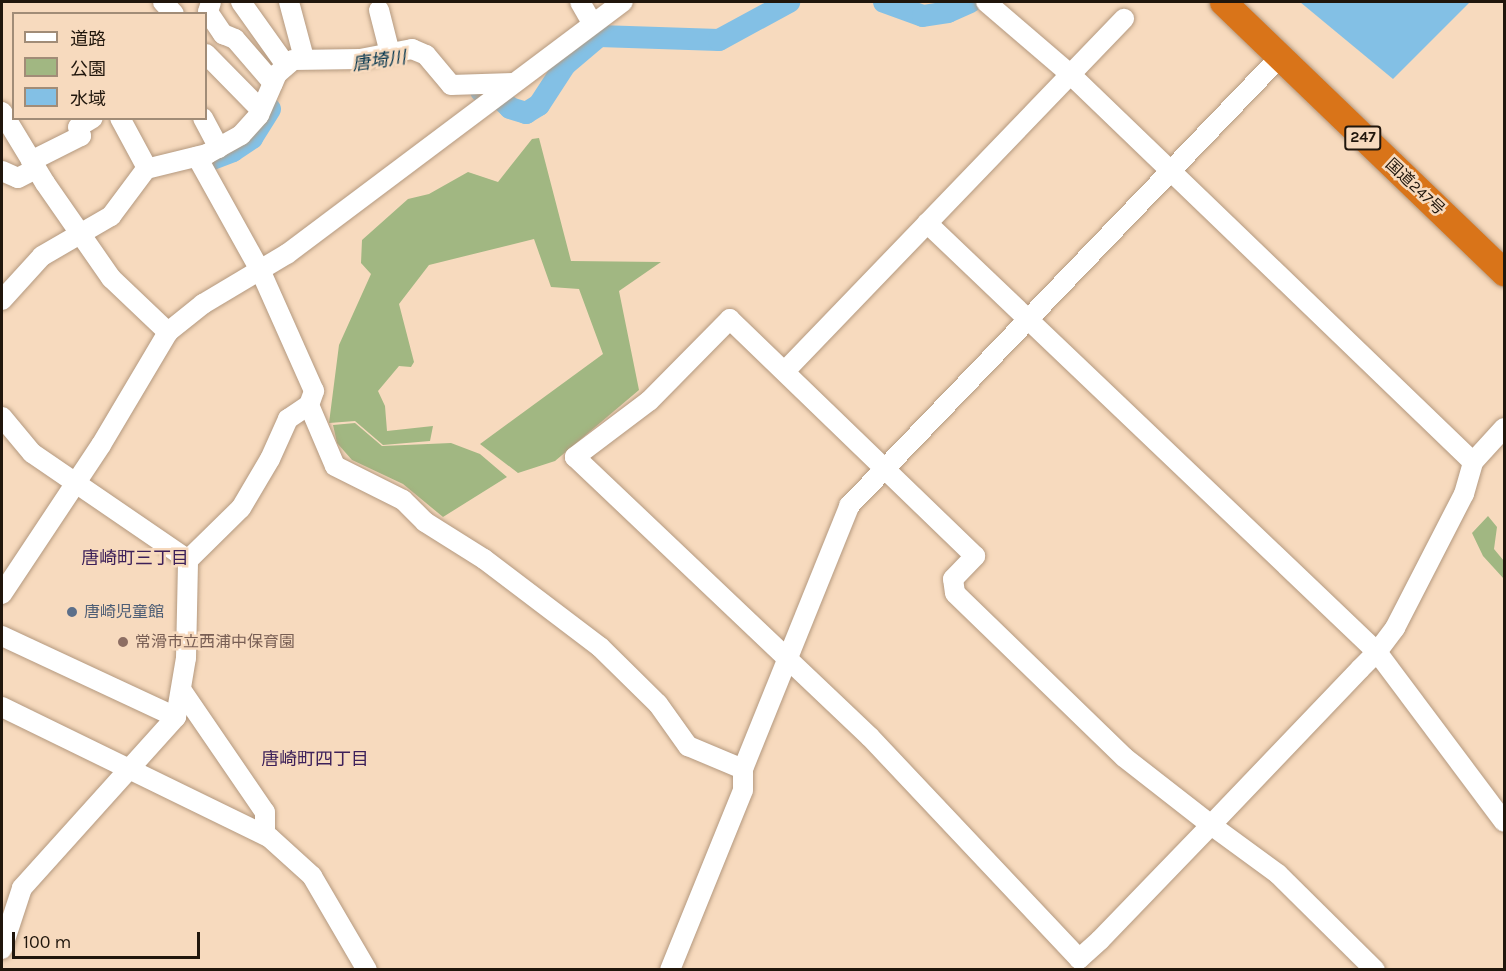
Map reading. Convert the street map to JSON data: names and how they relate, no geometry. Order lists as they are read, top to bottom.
{
  "streets": {
    "highway": ["247", "国道247号"]
  },
  "districts": ["唐崎町三丁目", "唐崎町四丁目"],
  "water": ["唐埼川"],
  "places": ["唐崎児童館", "常滑市立西浦中保育園"],
  "legend": ["道路", "公園", "水域"],
  "scale_bar": "100 m"
}
